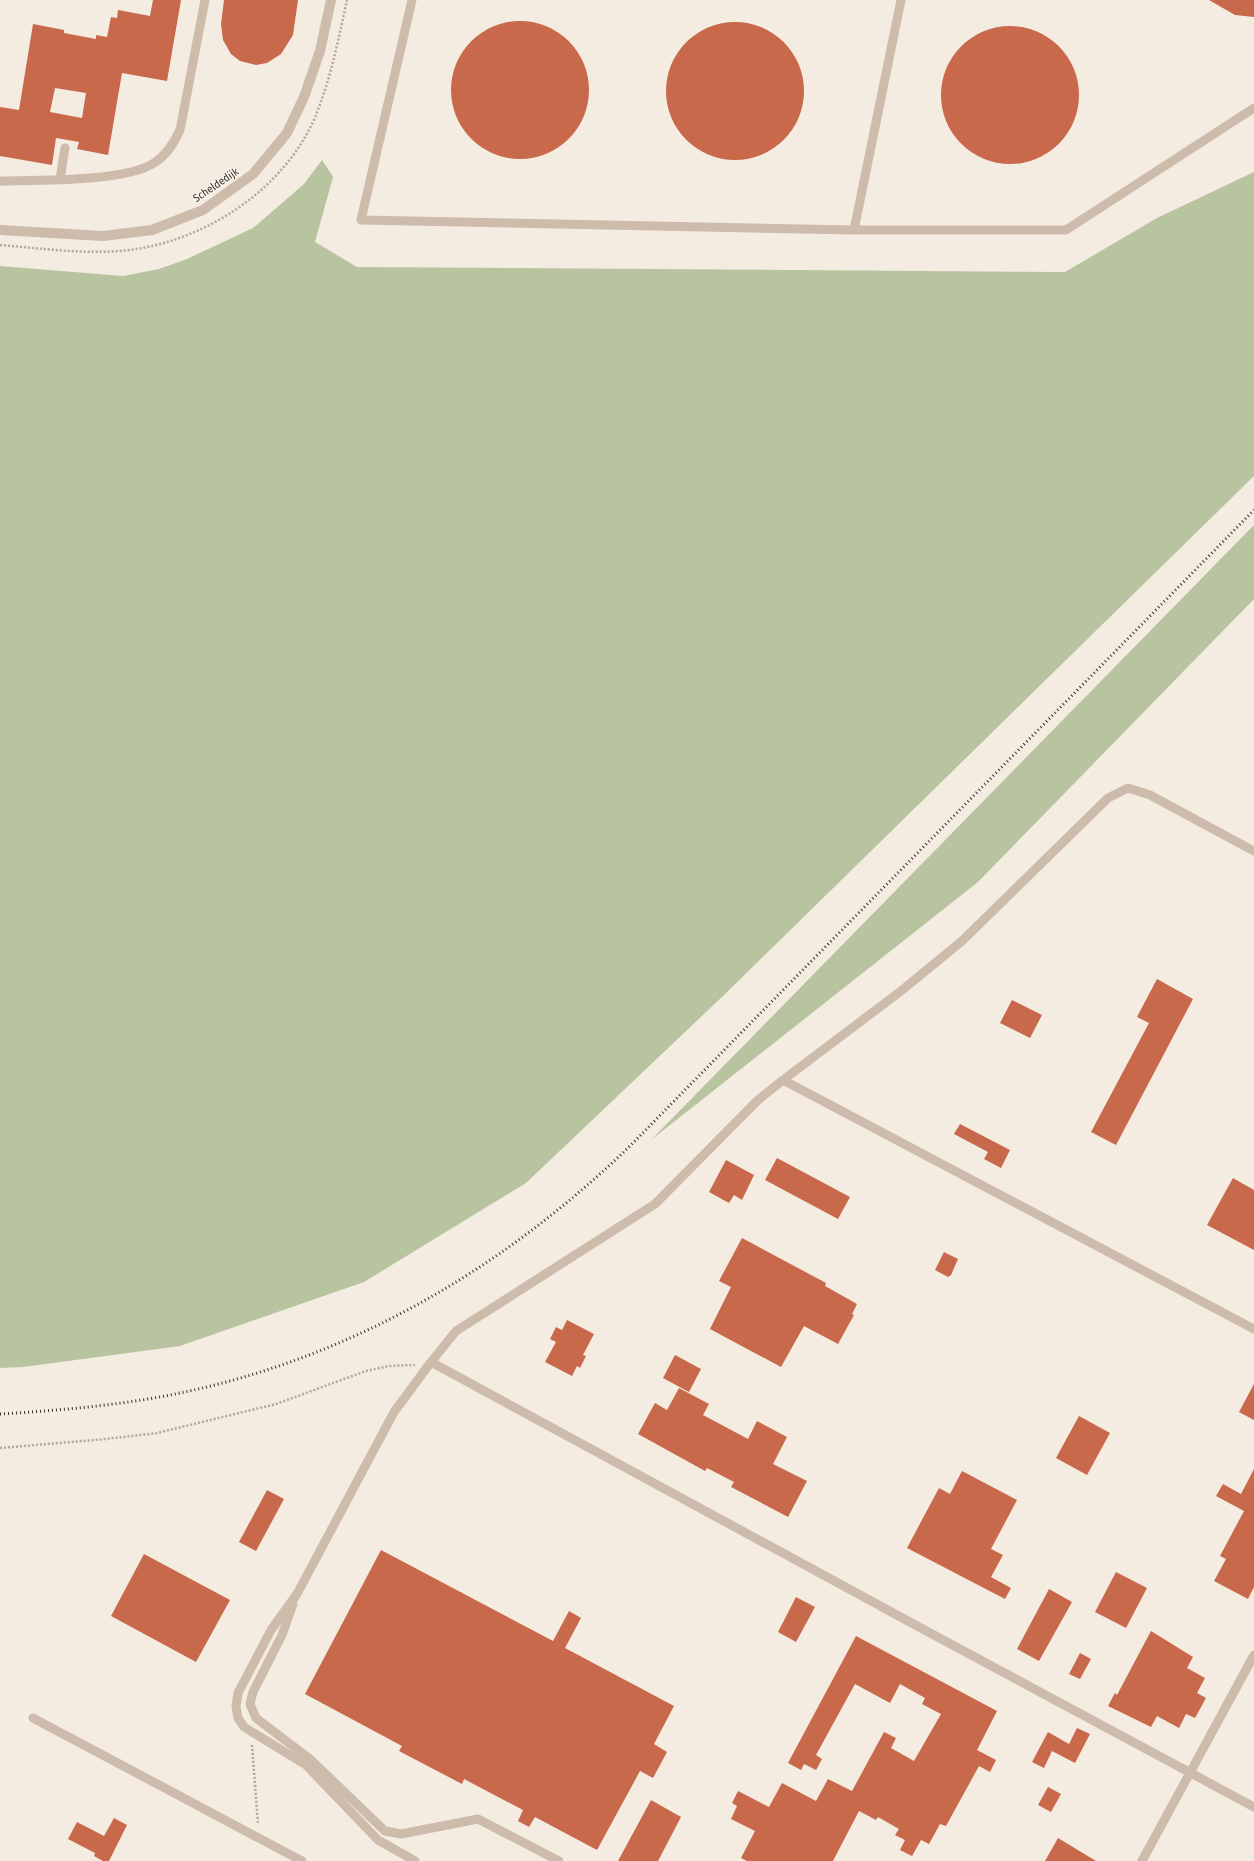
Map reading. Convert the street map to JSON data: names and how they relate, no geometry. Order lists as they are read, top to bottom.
{
  "streets": {
    "street": ["Scheldedijk"]
  }
}
